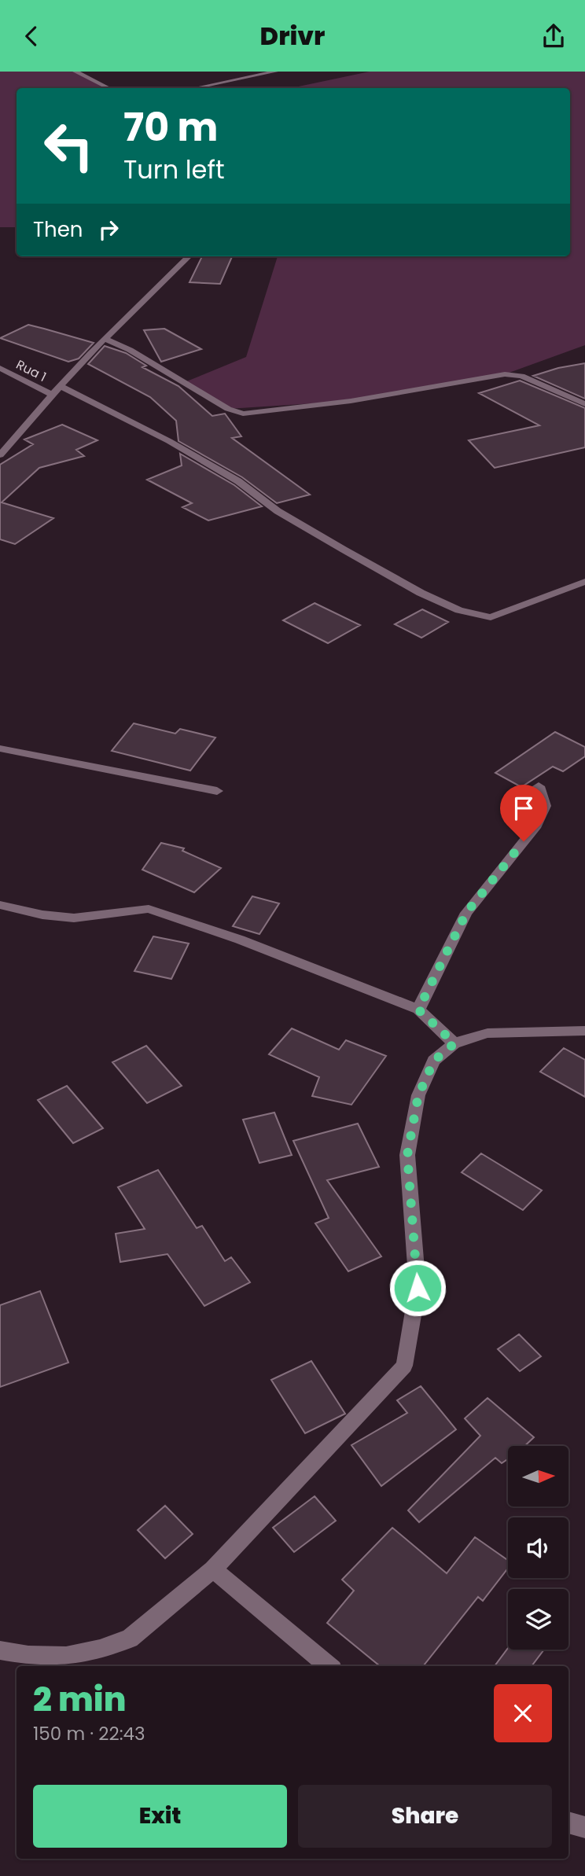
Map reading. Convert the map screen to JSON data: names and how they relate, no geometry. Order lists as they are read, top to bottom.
{
  "streets": {
    "street": ["Rua 1"]
  },
  "north": "right",
  "page": {
    "header": "Drivr",
    "turn": ["70 m", "Turn left"],
    "then": "Then",
    "heading": ["2 min", "150 m · 22:43"],
    "buttons": ["Exit", "Share"]
  }
}
